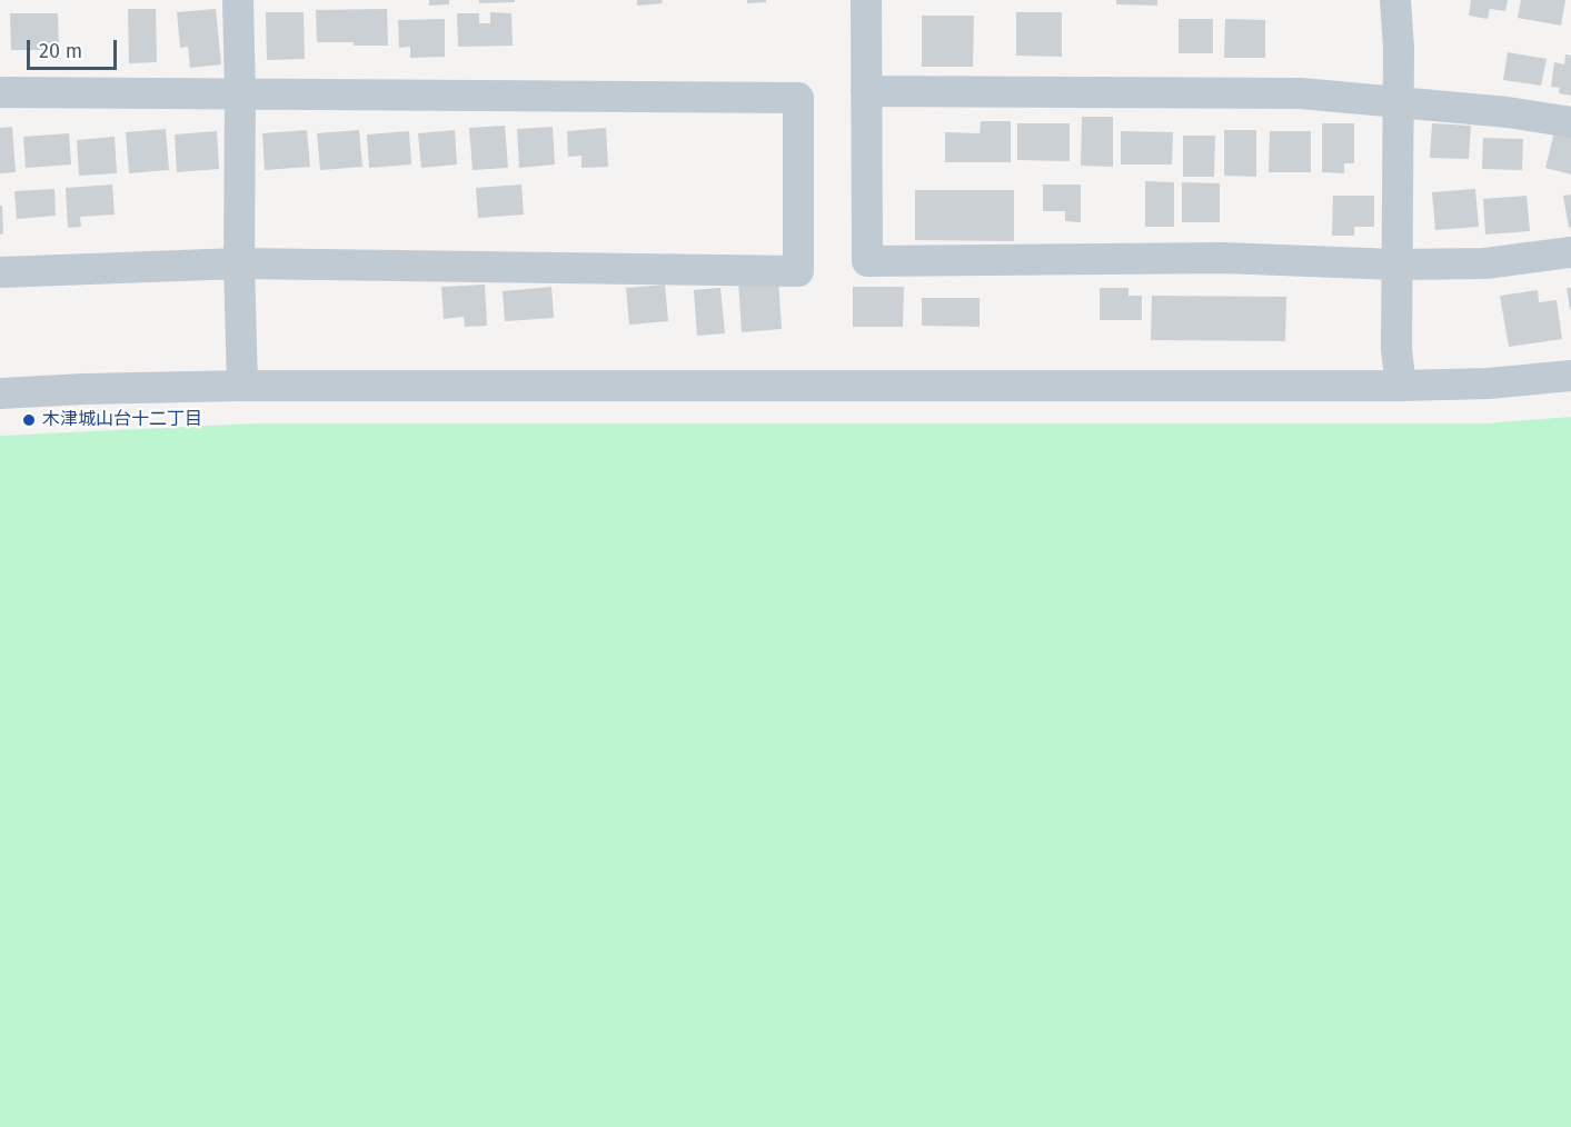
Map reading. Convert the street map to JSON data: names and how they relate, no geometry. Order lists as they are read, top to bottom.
{
  "places": ["木津城山台十二丁目"],
  "scale_bar": "20 m"
}
